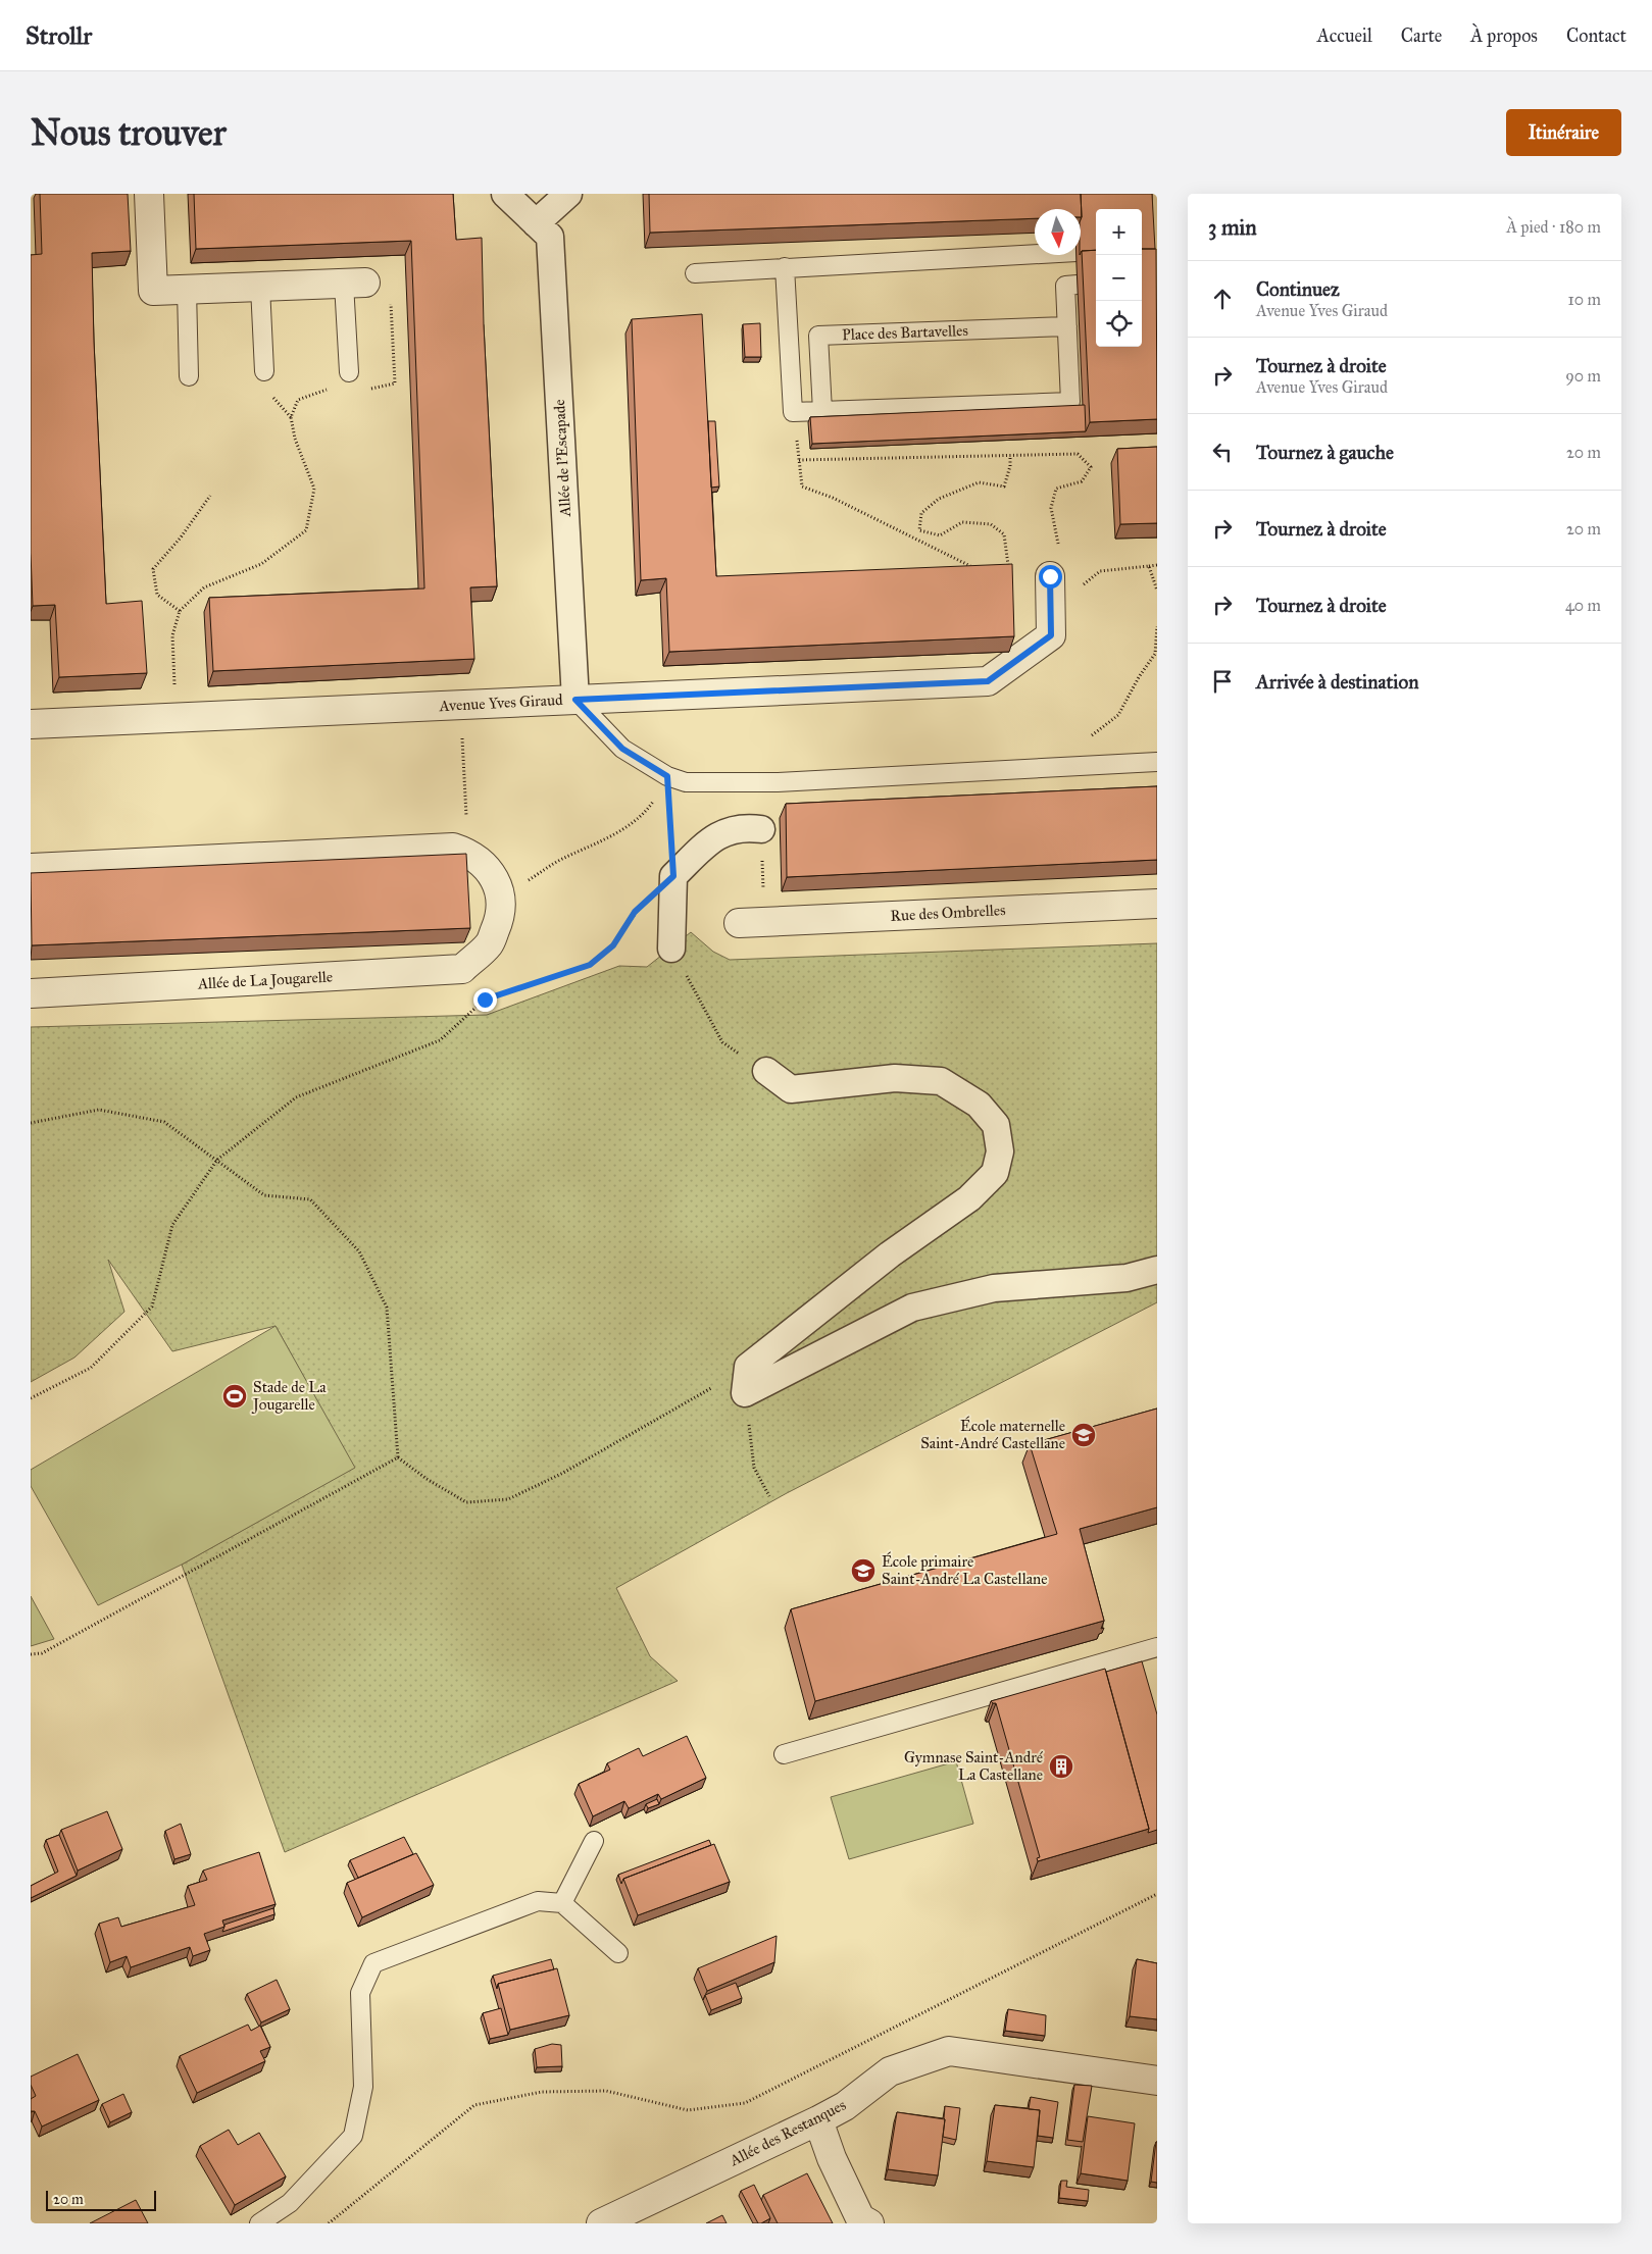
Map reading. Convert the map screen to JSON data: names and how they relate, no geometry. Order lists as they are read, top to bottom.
{
  "streets": {
    "street": [
      "Allée de l'Escapade",
      "Avenue Yves Giraud",
      "Rue des Ombrelles",
      "Allée de La Jougarelle",
      "Allée des Restanques"
    ],
    "lane": ["Place des Bartavelles"]
  },
  "crossings": [
    ["Allée de l'Escapade", "Avenue Yves Giraud"]
  ],
  "places": {
    "sports": ["Stade de La Jougarelle"],
    "school or university": ["École maternelle Saint-André Castellane", "École primaire Saint-André La Castellane"],
    "building": ["Gymnase Saint-André La Castellane"]
  },
  "scale_bar": "20 m",
  "north": "bottom",
  "page": {
    "header": "Strollr",
    "nav": [
      "Accueil",
      "Carte",
      "À propos",
      "Contact"
    ],
    "buttons": "Itinéraire",
    "title": "Nous trouver",
    "heading": ["3 min", "À pied · 180 m"],
    "map_buttons": ["+", "−"],
    "list": [
      ["Continuez", "Avenue Yves Giraud", "10 m"],
      ["Tournez à droite", "Avenue Yves Giraud", "90 m"],
      ["Tournez à gauche", "20 m"],
      ["Tournez à droite", "20 m"],
      ["Tournez à droite", "40 m"],
      "Arrivée à destination"
    ],
    "scale": "20 m"
  }
}
